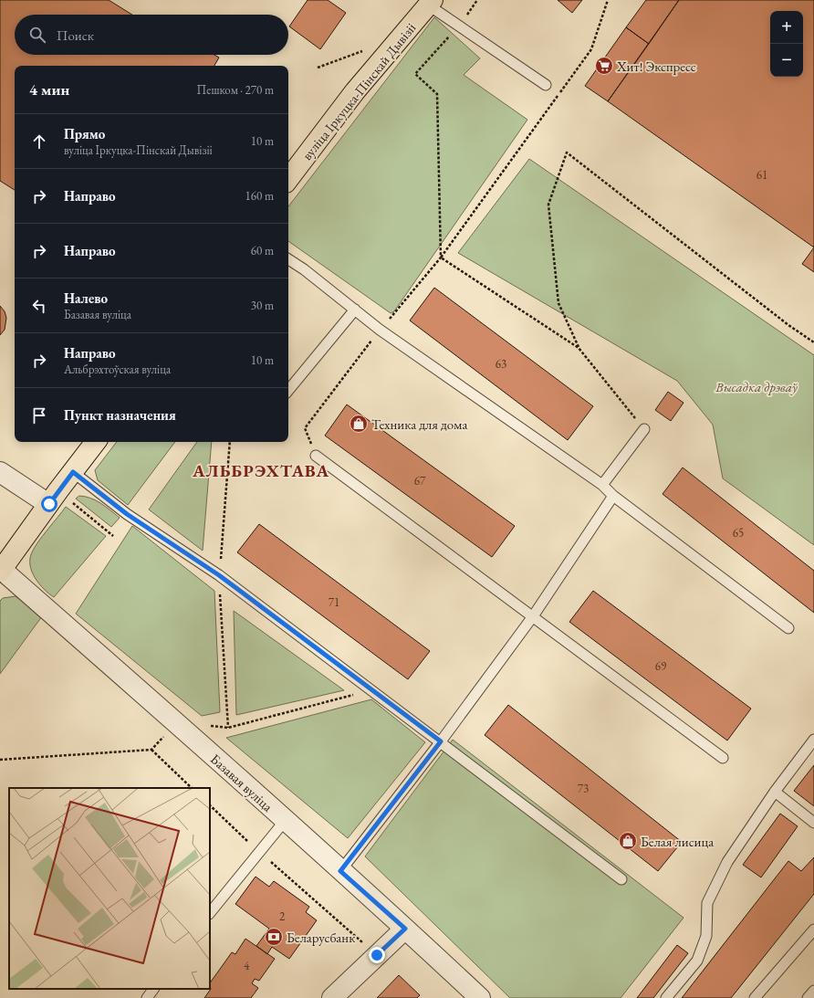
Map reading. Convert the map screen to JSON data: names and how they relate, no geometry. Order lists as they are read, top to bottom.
{
  "streets": {
    "main road": ["вуліца Іркуцка-Пінскай Дывізіі"],
    "street": ["Базавая вуліца"]
  },
  "districts": ["АЛЬБРЭХТАВА"],
  "parks": ["Высадка дрэваў"],
  "places": {
    "supermarket": ["Хит! Экспресс"],
    "shop": ["Техника для дома", "Белая лисица"],
    "bank": ["Беларусбанк"]
  },
  "house_numbers": [
    "61",
    "63",
    "67",
    "65",
    "71",
    "69",
    "73",
    "2",
    "4"
  ],
  "page": {
    "map_buttons": ["+", "−"],
    "search": "Поиск",
    "heading": ["4 мин", "Пешком · 270 m"],
    "list": [
      ["Прямо", "вуліца Іркуцка-Пінскай Дывізіі", "10 m"],
      ["Направо", "160 m"],
      ["Направо", "60 m"],
      ["Налево", "Базавая вуліца", "30 m"],
      ["Направо", "Альбрэхтоўская вуліца", "10 m"],
      "Пункт назначения"
    ]
  }
}
